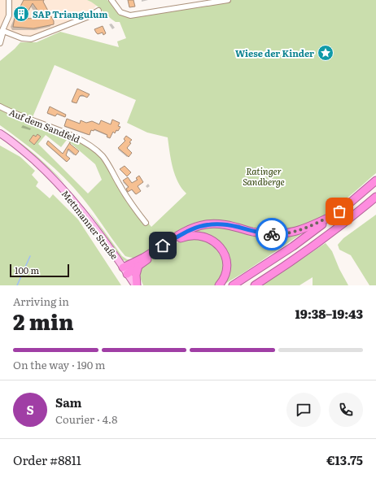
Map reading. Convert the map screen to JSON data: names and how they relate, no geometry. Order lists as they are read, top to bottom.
{
  "streets": {
    "main road": ["Mettmanner Straße"],
    "street": ["Auf dem Sandfeld"]
  },
  "parks": ["Ratinger Sandberge"],
  "places": {
    "building": ["SAP Triangulum"],
    "place": ["Wiese der Kinder"]
  },
  "scale_bar": "100 m",
  "page": {
    "scale": "100 m",
    "heading": ["2 min", "Arriving in", "19:38–19:43"],
    "panel": [
      "Sam",
      "Courier · 4.8",
      "Order #8811",
      "€13.75"
    ],
    "bar": "On the way · 190 m",
    "round": "S"
  }
}
